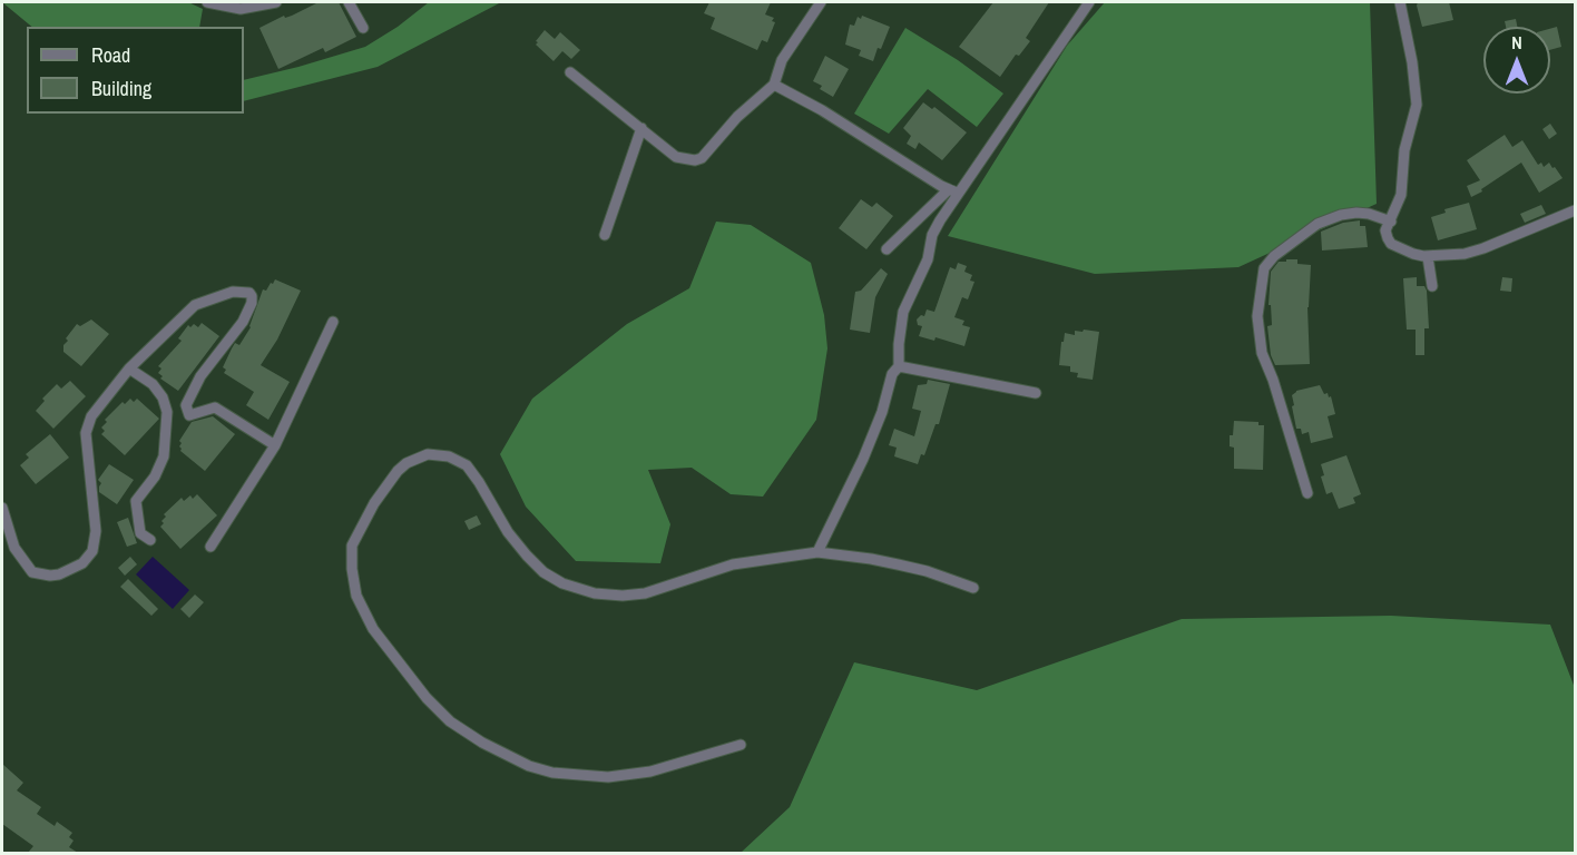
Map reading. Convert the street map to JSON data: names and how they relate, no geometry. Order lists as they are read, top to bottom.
{
  "legend": ["Road", "Building"],
  "north": "top"
}
